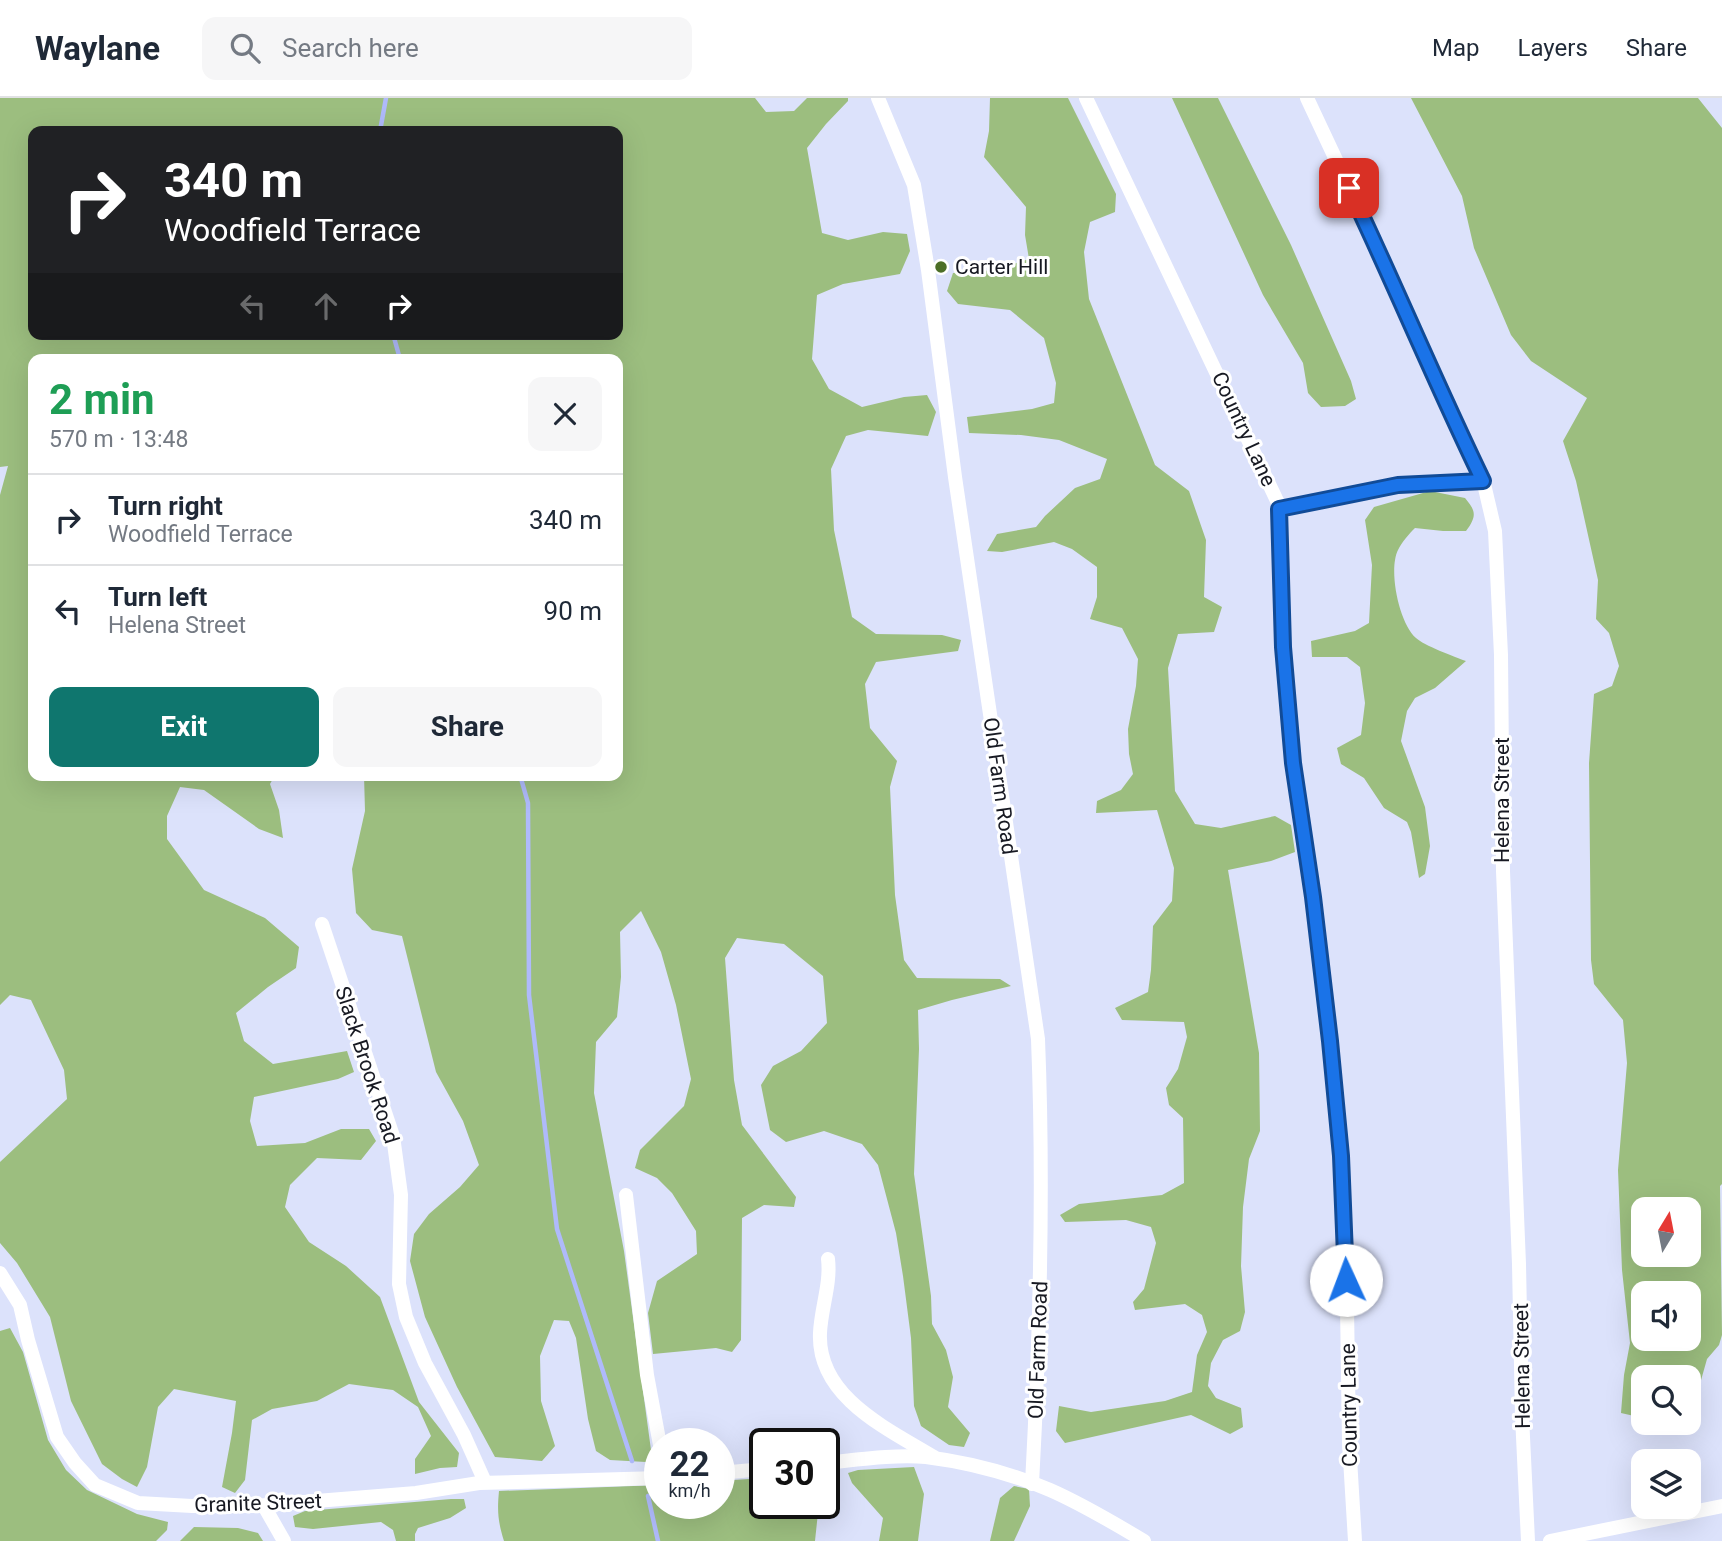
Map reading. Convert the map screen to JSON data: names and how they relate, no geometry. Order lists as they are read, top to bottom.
{
  "streets": {
    "street": [
      "Country Lane",
      "Old Farm Road",
      "Helena Street",
      "Slack Brook Road",
      "Granite Street"
    ]
  },
  "crossings": [
    ["Slack Brook Road", "Granite Street"]
  ],
  "places": ["Carter Hill"],
  "north": "top",
  "page": {
    "header": "Waylane",
    "search": "Search here",
    "nav": ["Map", "Layers", "Share"],
    "turn": ["340 m", "Woodfield Terrace"],
    "heading": ["2 min", "570 m · 13:48"],
    "list": [
      {
        "name": "Turn right",
        "note": "Woodfield Terrace",
        "value": "340 m"
      },
      {
        "name": "Turn left",
        "note": "Helena Street",
        "value": "90 m"
      }
    ],
    "buttons": ["Exit", "Share"],
    "speed": "22 km/h",
    "limit": "30"
  }
}
